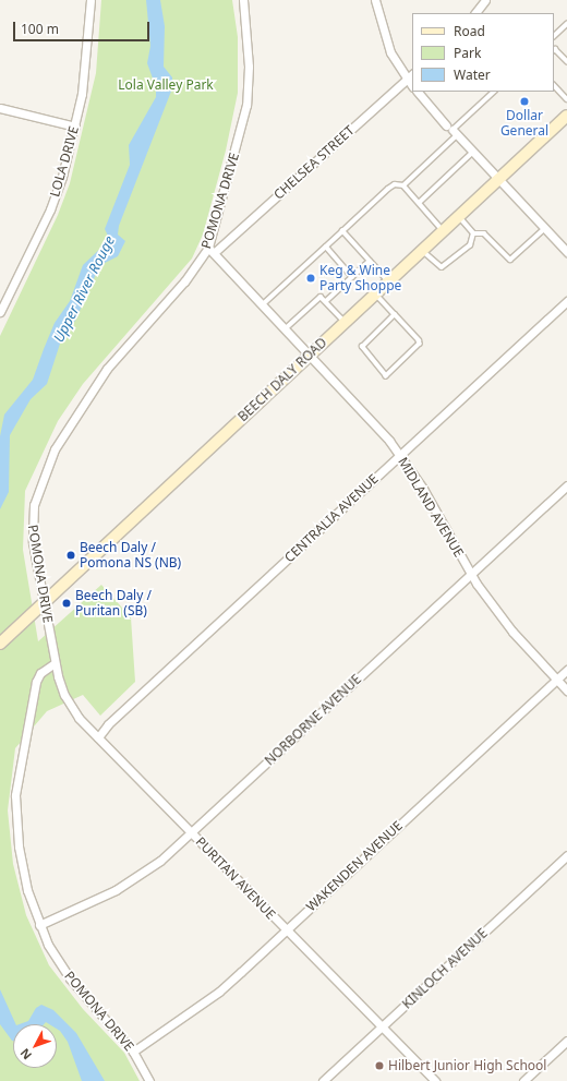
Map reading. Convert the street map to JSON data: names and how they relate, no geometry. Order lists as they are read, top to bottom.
{
  "streets": {
    "main road": ["BEECH DALY ROAD"],
    "street": [
      "LOLA DRIVE",
      "CHELSEA STREET",
      "POMONA DRIVE",
      "MIDLAND AVENUE",
      "CENTRALIA AVENUE",
      "NORBORNE AVENUE",
      "WAKENDEN AVENUE",
      "PURITAN AVENUE",
      "KINLOCH AVENUE"
    ]
  },
  "crossings": [
    ["CHELSEA STREET", "POMONA DRIVE"],
    ["CHELSEA STREET", "MIDLAND AVENUE"],
    ["POMONA DRIVE", "BEECH DALY ROAD"],
    ["POMONA DRIVE", "MIDLAND AVENUE"],
    ["POMONA DRIVE", "NORBORNE AVENUE"],
    ["POMONA DRIVE", "WAKENDEN AVENUE"],
    ["POMONA DRIVE", "PURITAN AVENUE"],
    ["BEECH DALY ROAD", "MIDLAND AVENUE"],
    ["MIDLAND AVENUE", "CENTRALIA AVENUE"],
    ["MIDLAND AVENUE", "NORBORNE AVENUE"],
    ["MIDLAND AVENUE", "WAKENDEN AVENUE"],
    ["CENTRALIA AVENUE", "PURITAN AVENUE"],
    ["NORBORNE AVENUE", "PURITAN AVENUE"],
    ["WAKENDEN AVENUE", "PURITAN AVENUE"],
    ["PURITAN AVENUE", "KINLOCH AVENUE"]
  ],
  "water": ["Upper River Rouge"],
  "parks": ["Lola Valley Park"],
  "places": [
    "Dollar General",
    "Keg & Wine Party Shoppe",
    "Beech Daly / Pomona NS (NB)",
    "Beech Daly / Puritan (SB)",
    "Hilbert Junior High School"
  ],
  "legend": ["Road", "Park", "Water"],
  "scale_bar": "100 m",
  "north": "bottom left"
}
